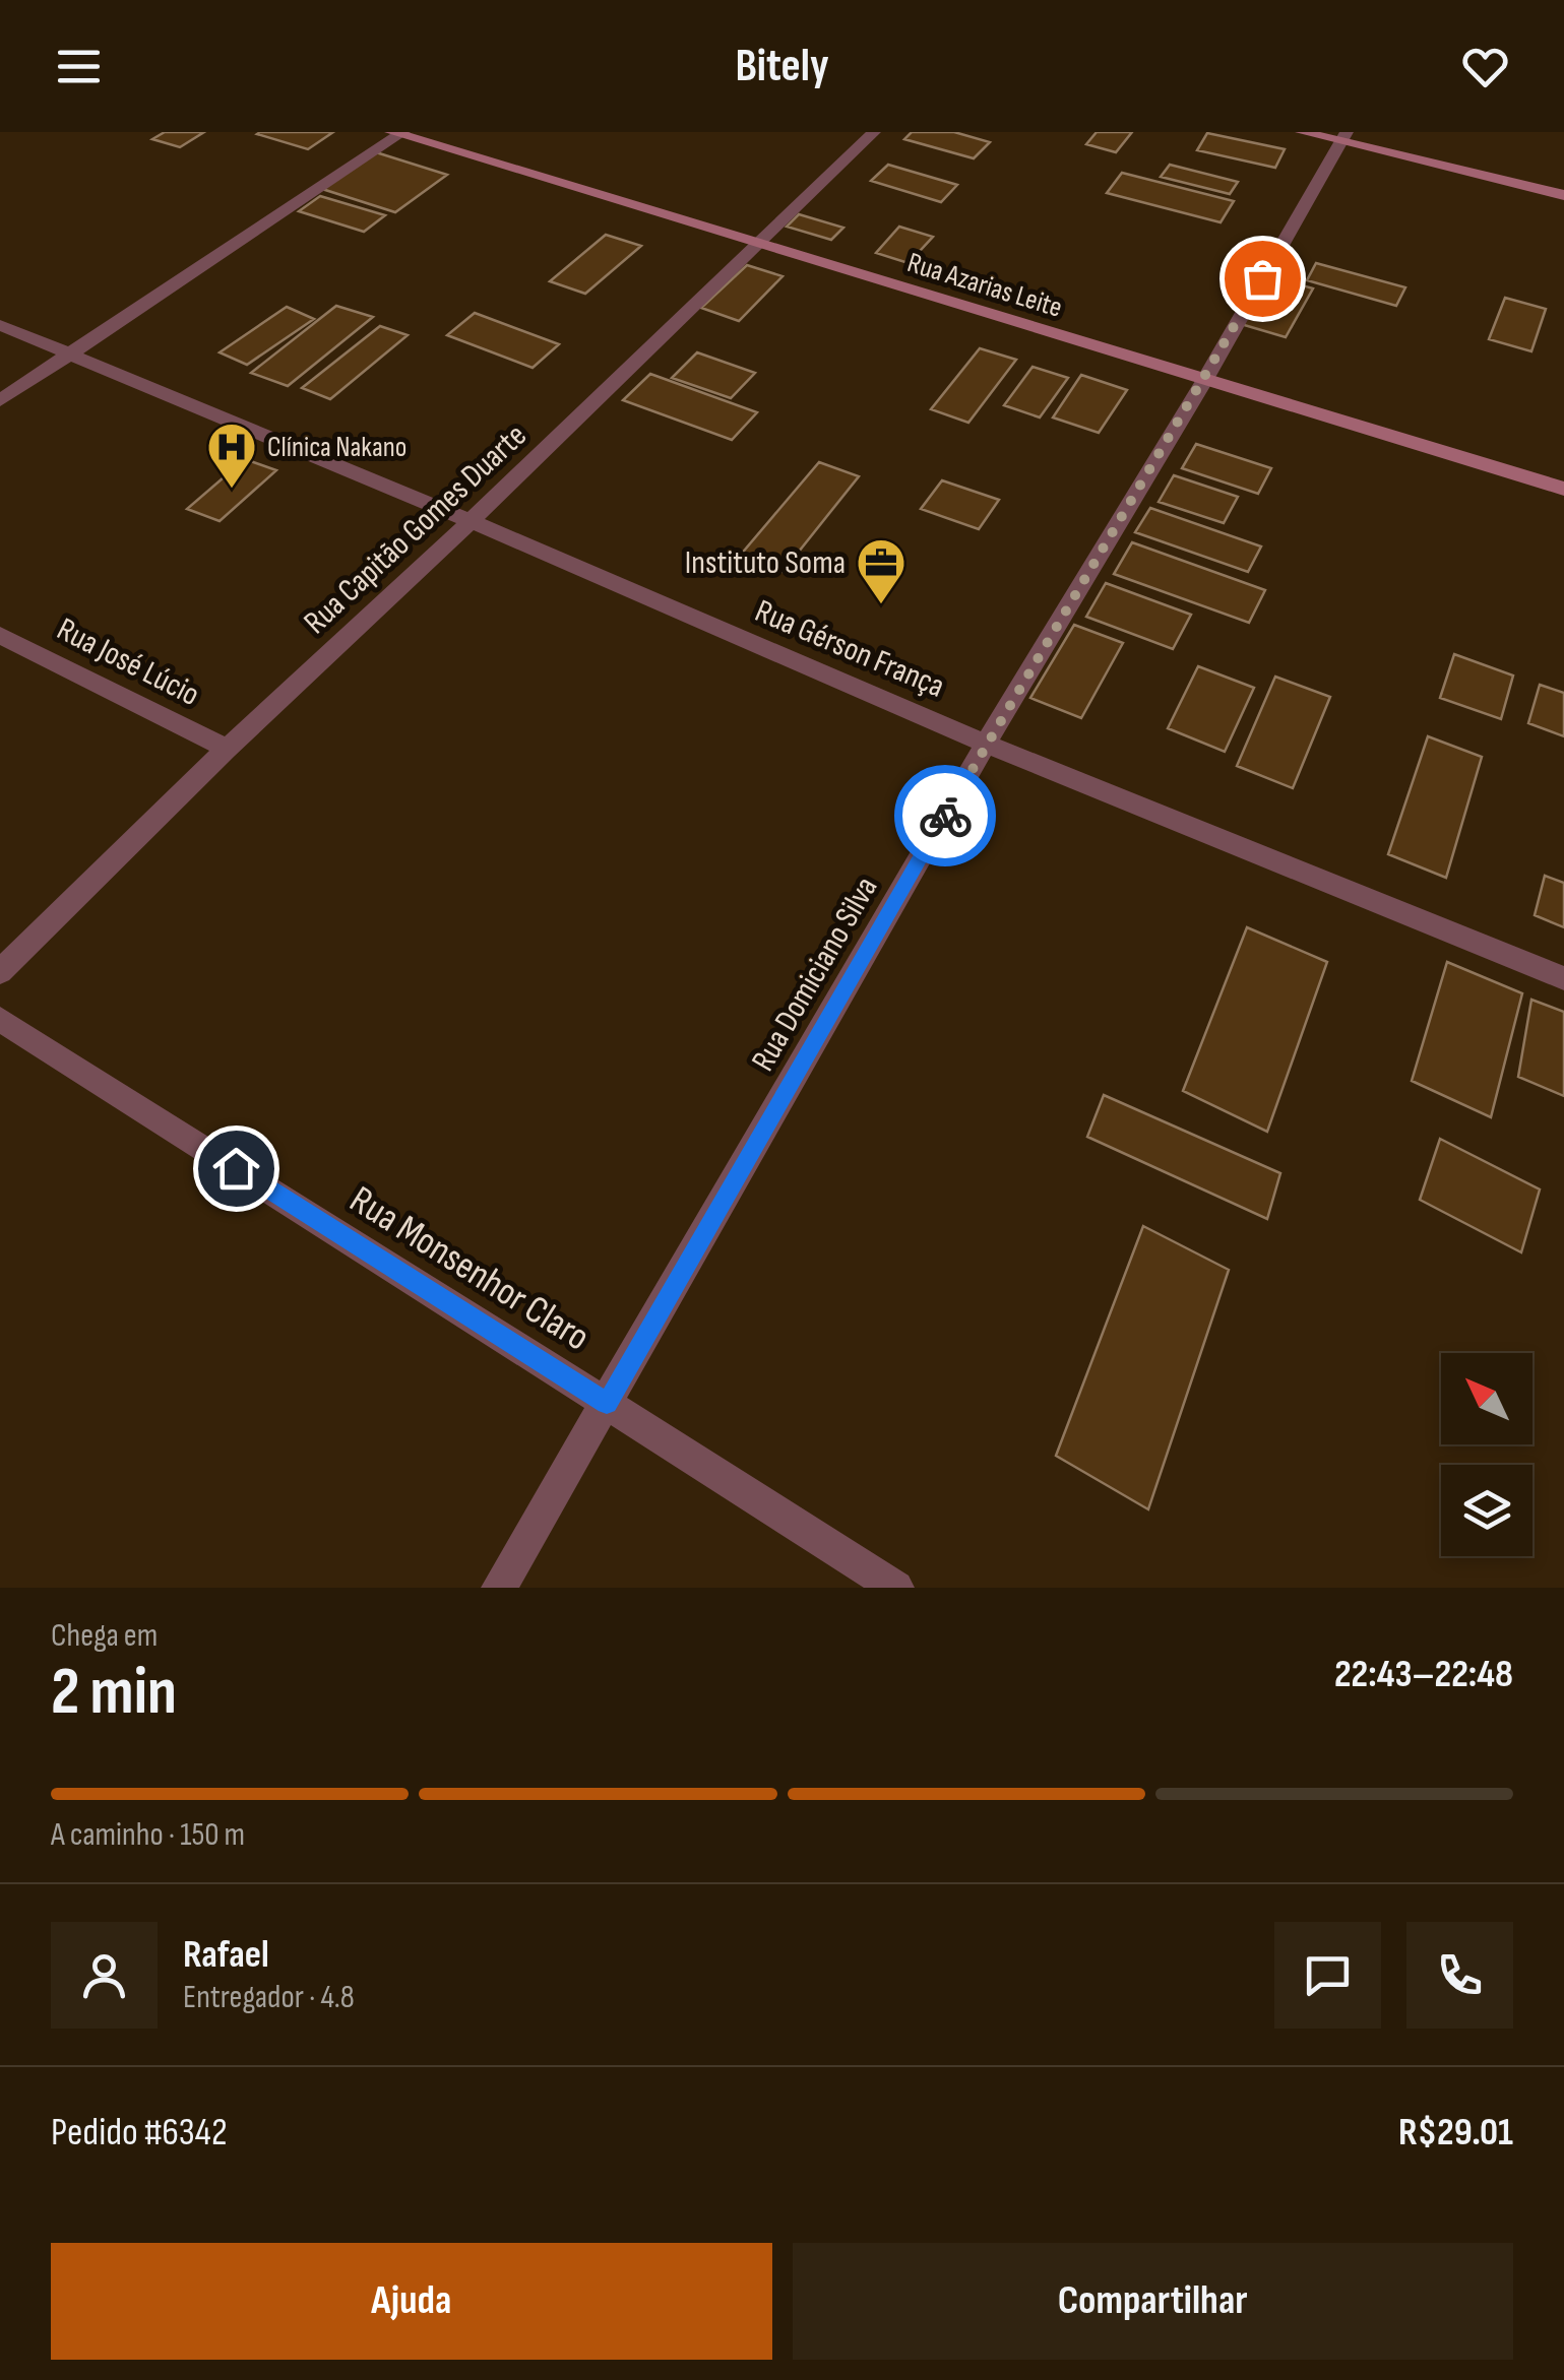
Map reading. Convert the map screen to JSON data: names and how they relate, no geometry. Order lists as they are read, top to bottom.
{
  "streets": {
    "street": [
      "Rua Azarias Leite",
      "Rua Capitão Gomes Duarte",
      "Rua Gérson França",
      "Rua José Lúcio",
      "Rua Domiciano Silva",
      "Rua Monsenhor Claro"
    ]
  },
  "crossings": [
    ["Rua Azarias Leite", "Rua Capitão Gomes Duarte"],
    ["Rua Azarias Leite", "Rua Domiciano Silva"],
    ["Rua Capitão Gomes Duarte", "Rua Gérson França"],
    ["Rua Capitão Gomes Duarte", "Rua José Lúcio"],
    ["Rua Gérson França", "Rua Domiciano Silva"],
    ["Rua Domiciano Silva", "Rua Monsenhor Claro"]
  ],
  "places": {
    "hospital": ["Clínica Nakano"],
    "office": ["Instituto Soma"]
  },
  "north": "top left",
  "page": {
    "header": "Bitely",
    "heading": ["2 min", "Chega em", "22:43–22:48"],
    "panel": [
      "Rafael",
      "Entregador · 4.8",
      "Pedido #6342",
      "R$29.01"
    ],
    "bar": "A caminho · 150 m",
    "buttons": ["Ajuda", "Compartilhar"]
  }
}
